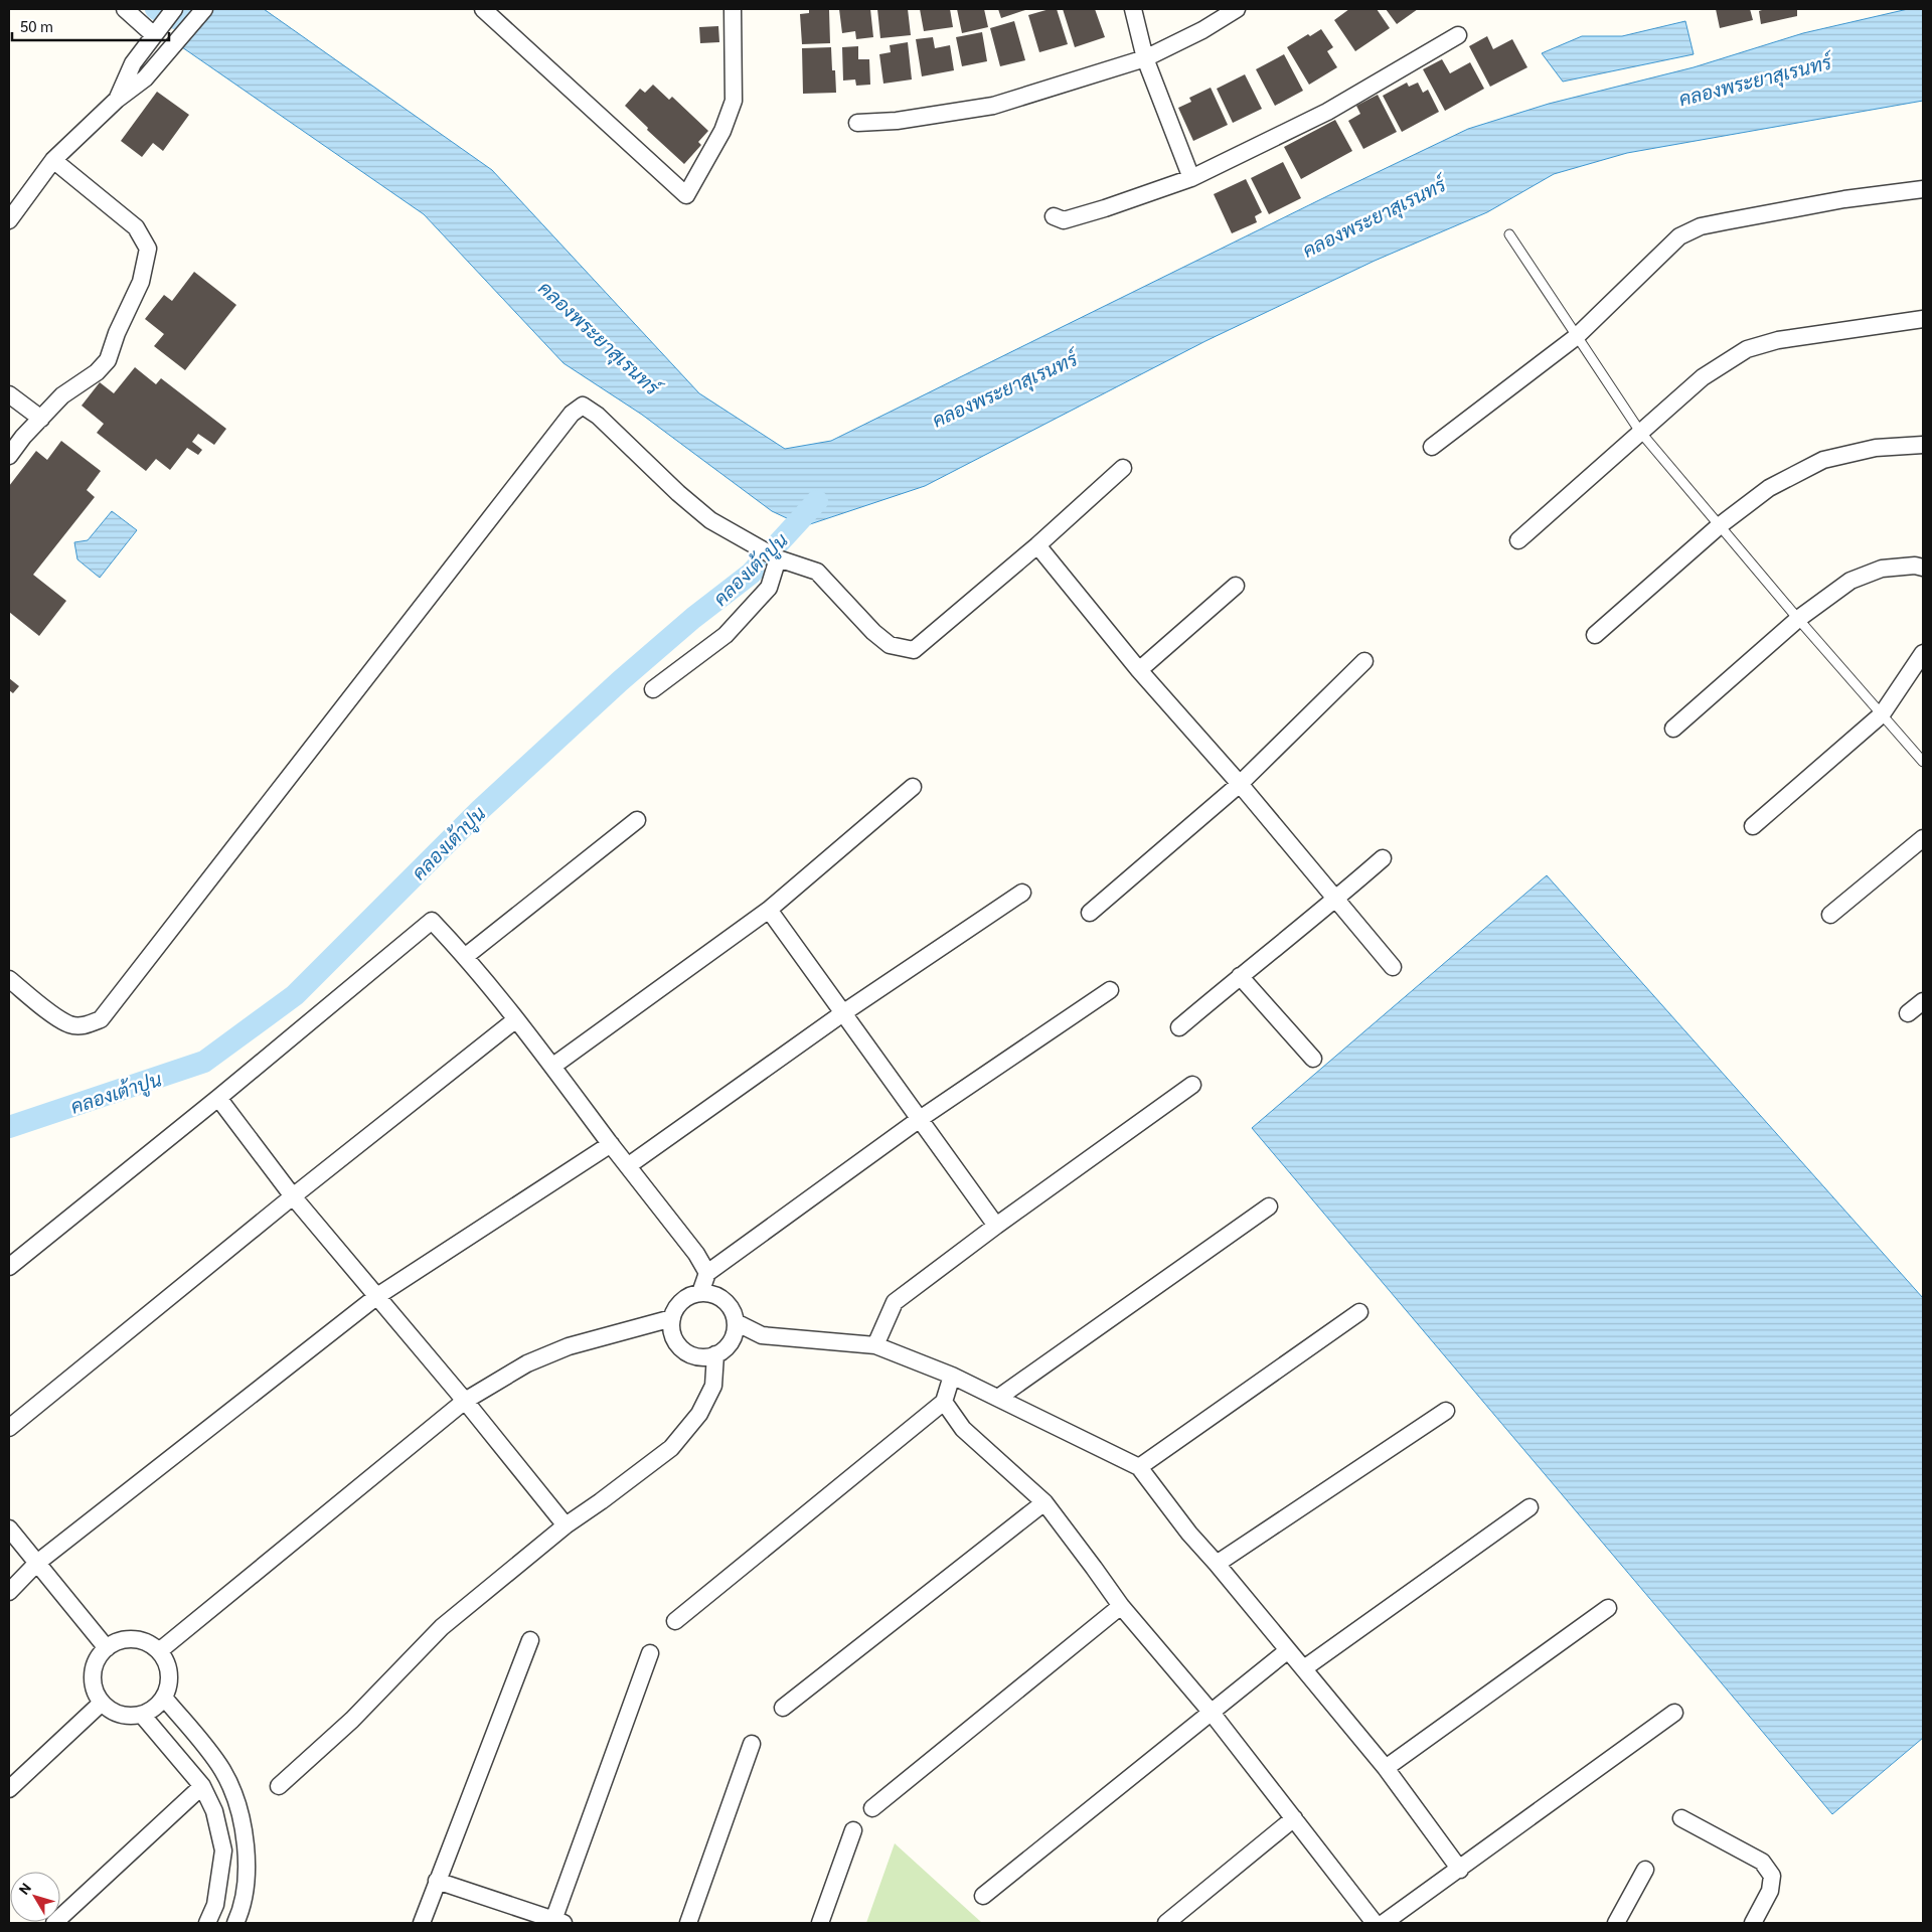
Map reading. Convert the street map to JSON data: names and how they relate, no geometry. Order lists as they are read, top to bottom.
{
  "water": ["คลองพระยาสุเรนทร์", "คลองเต้าปูน"],
  "scale_bar": "50 m",
  "north": "top left"
}
